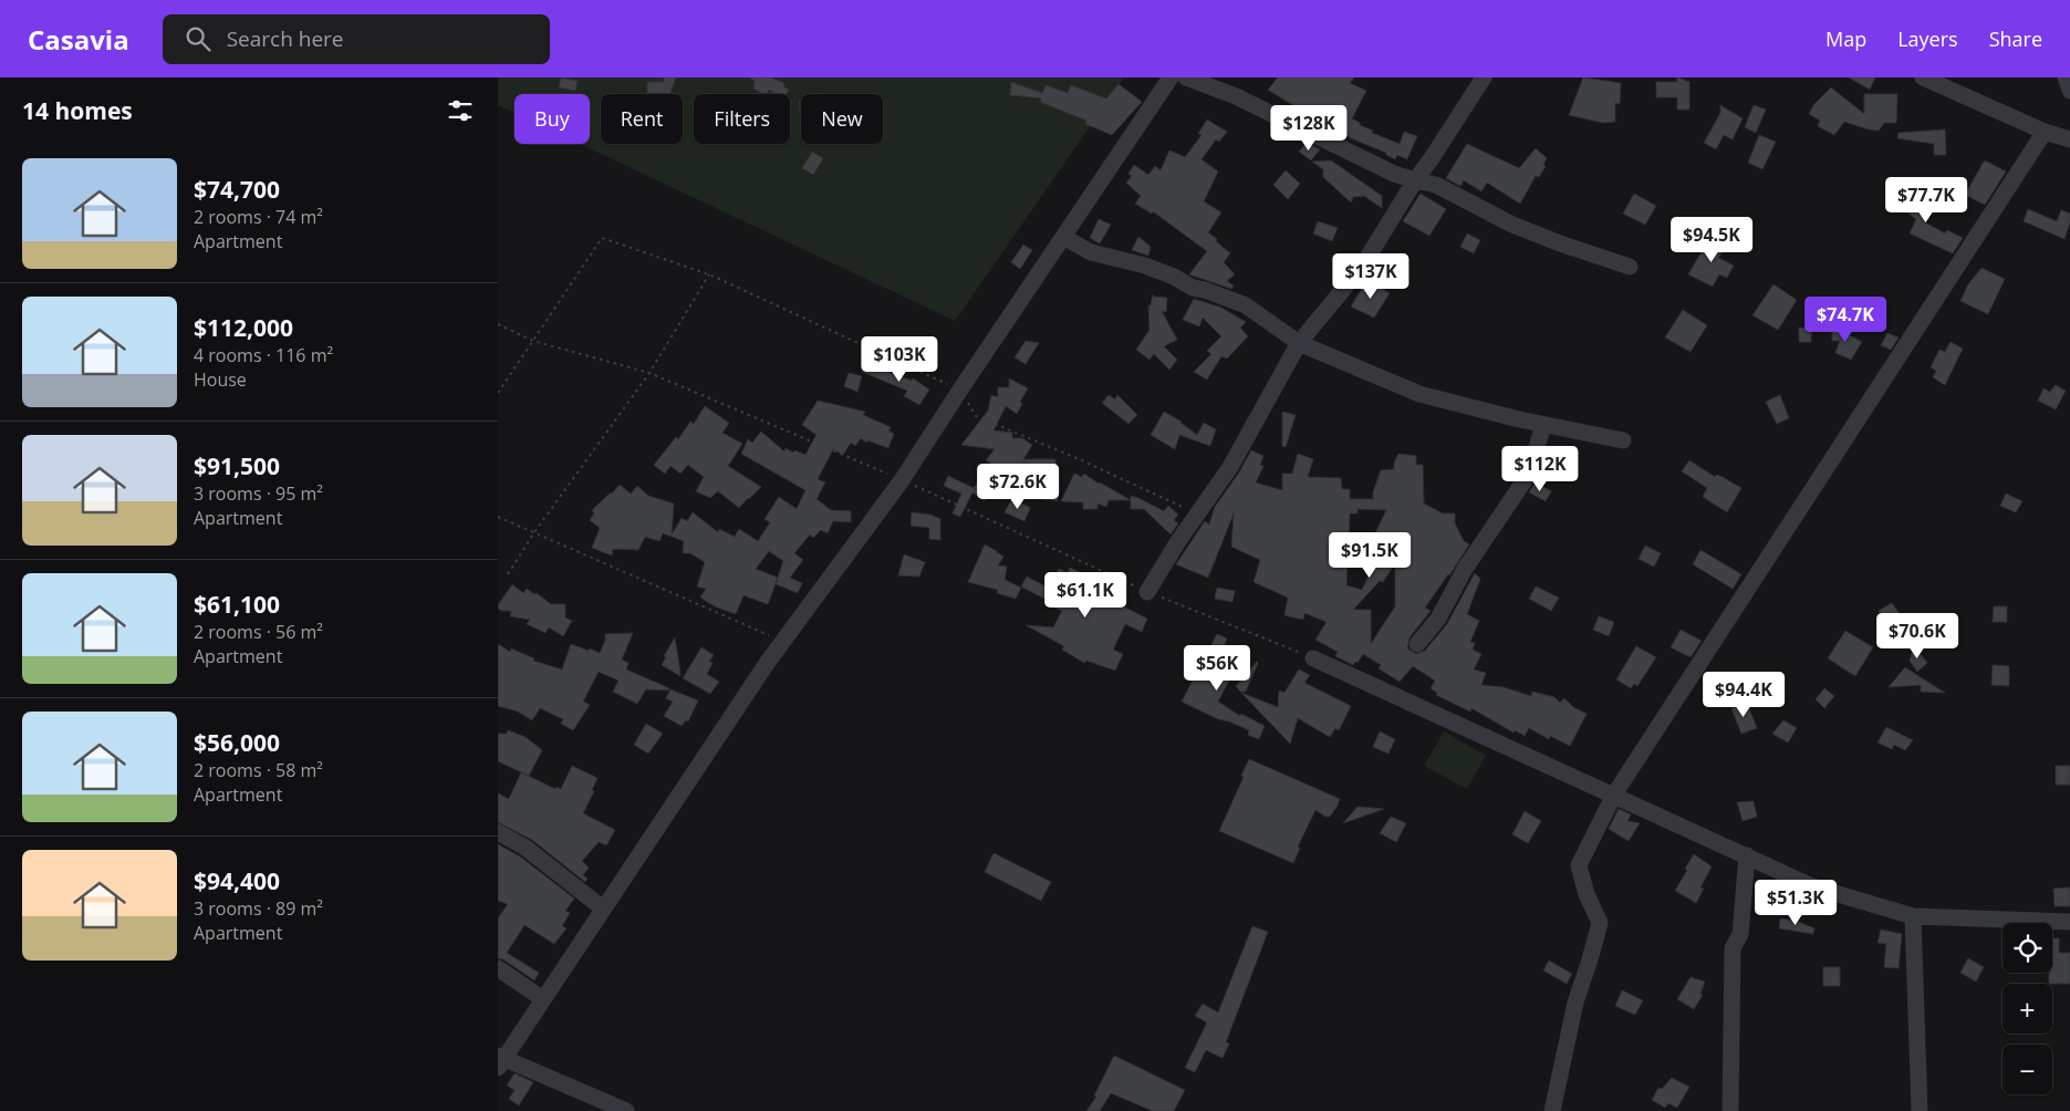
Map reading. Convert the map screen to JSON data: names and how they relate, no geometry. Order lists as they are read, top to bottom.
{
  "page": {
    "header": "Casavia",
    "search": "Search here",
    "nav": ["Map", "Layers", "Share"],
    "heading": "14 homes",
    "chip": [
      "Buy",
      "Rent",
      "Filters",
      "New"
    ],
    "price": [
      "$128K",
      "$77.7K",
      "$94.5K",
      "$137K",
      "$74.7K",
      "$103K",
      "$112K",
      "$72.6K",
      "$91.5K",
      "$61.1K",
      "$70.6K",
      "$56K",
      "$94.4K",
      "$51.3K"
    ],
    "list": [
      {
        "name": "$74,700",
        "note": "2 rooms · 74 m² · Apartment"
      },
      {
        "name": "$112,000",
        "note": "4 rooms · 116 m² · House"
      },
      {
        "name": "$91,500",
        "note": "3 rooms · 95 m² · Apartment"
      },
      {
        "name": "$61,100",
        "note": "2 rooms · 56 m² · Apartment"
      },
      {
        "name": "$56,000",
        "note": "2 rooms · 58 m² · Apartment"
      },
      {
        "name": "$94,400",
        "note": "3 rooms · 89 m² · Apartment"
      }
    ],
    "map_buttons": ["+", "−"]
  }
}
